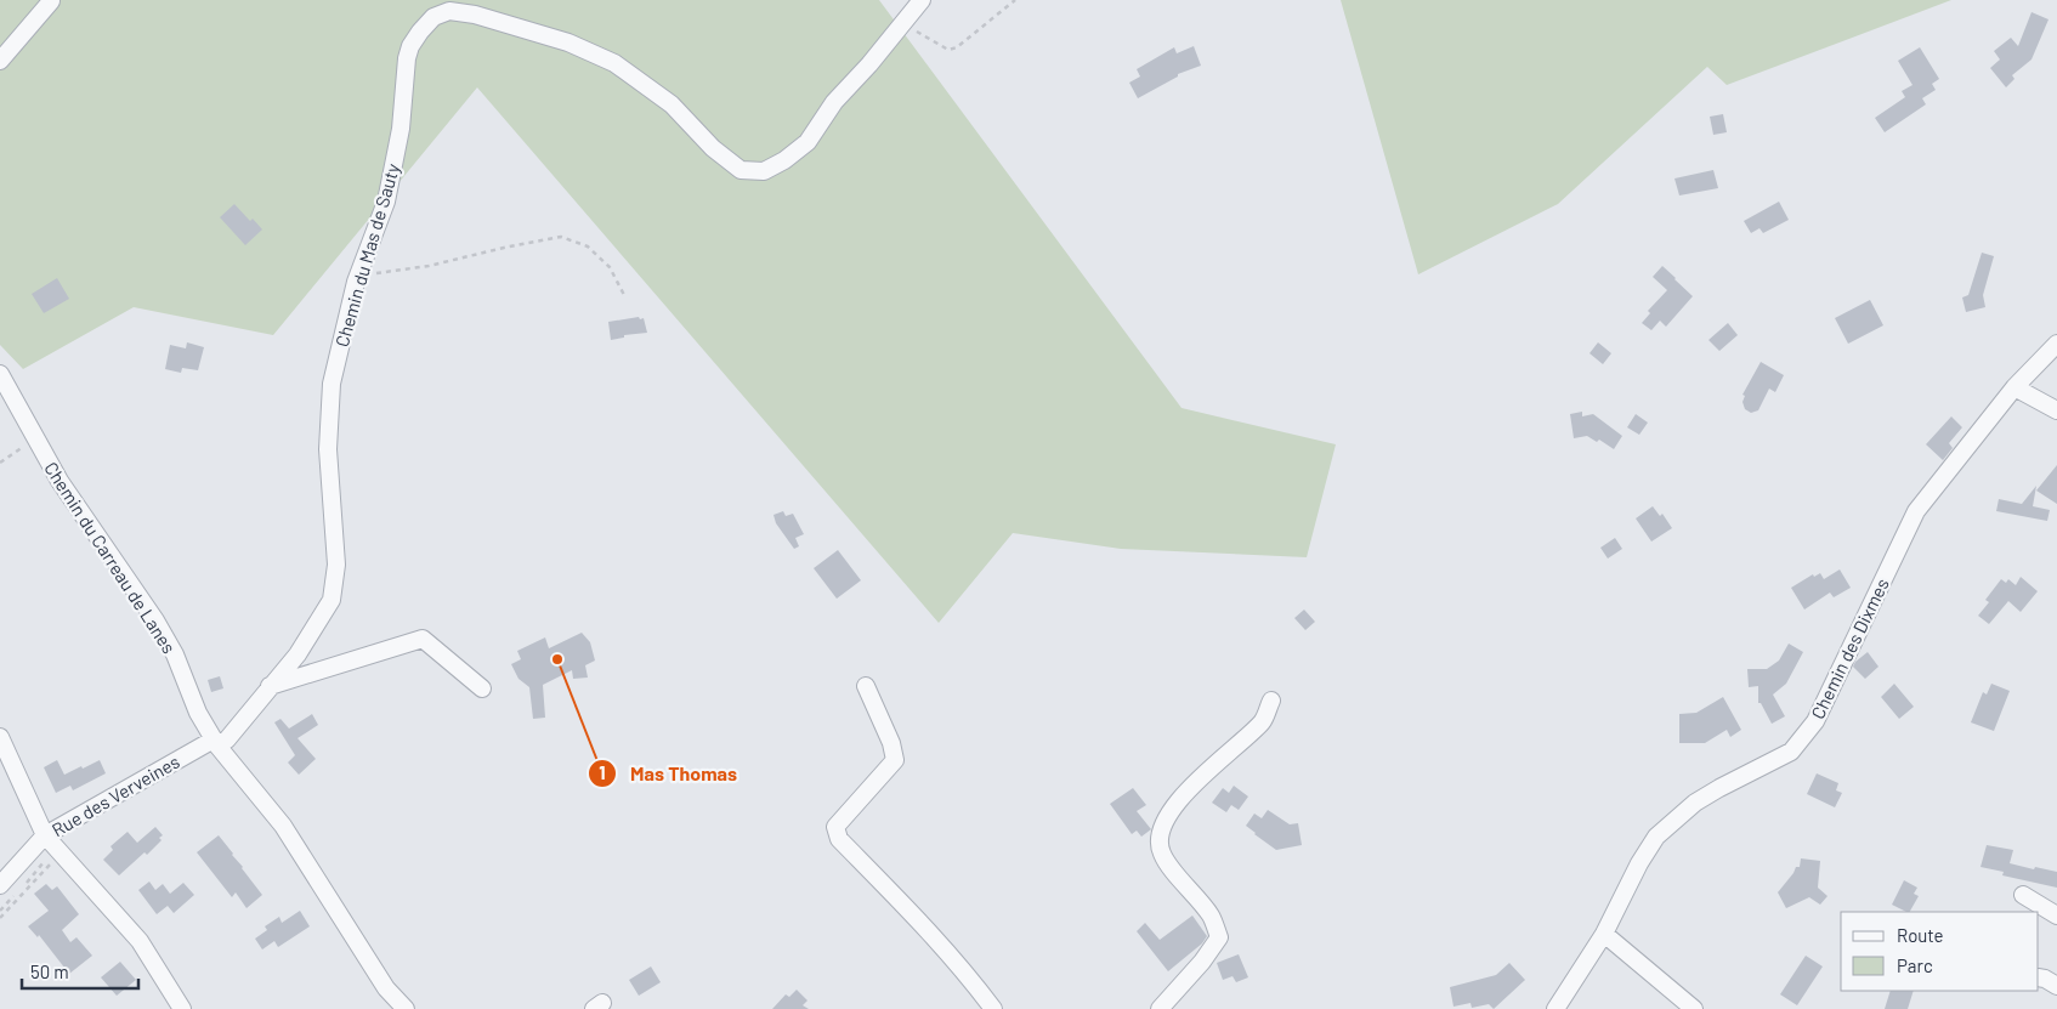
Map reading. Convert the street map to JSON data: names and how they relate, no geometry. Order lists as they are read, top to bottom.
{
  "streets": {
    "street": [
      "Chemin du Mas de Sauty",
      "Chemin du Carreau de Lanes",
      "Chemin des Dixmes",
      "Rue des Verveines"
    ]
  },
  "crossings": [
    ["Chemin du Mas de Sauty", "Chemin du Carreau de Lanes"],
    ["Chemin du Mas de Sauty", "Rue des Verveines"],
    ["Chemin du Carreau de Lanes", "Rue des Verveines"]
  ],
  "places": ["Mas Thomas"],
  "legend": ["Route", "Parc"],
  "scale_bar": "50 m"
}
